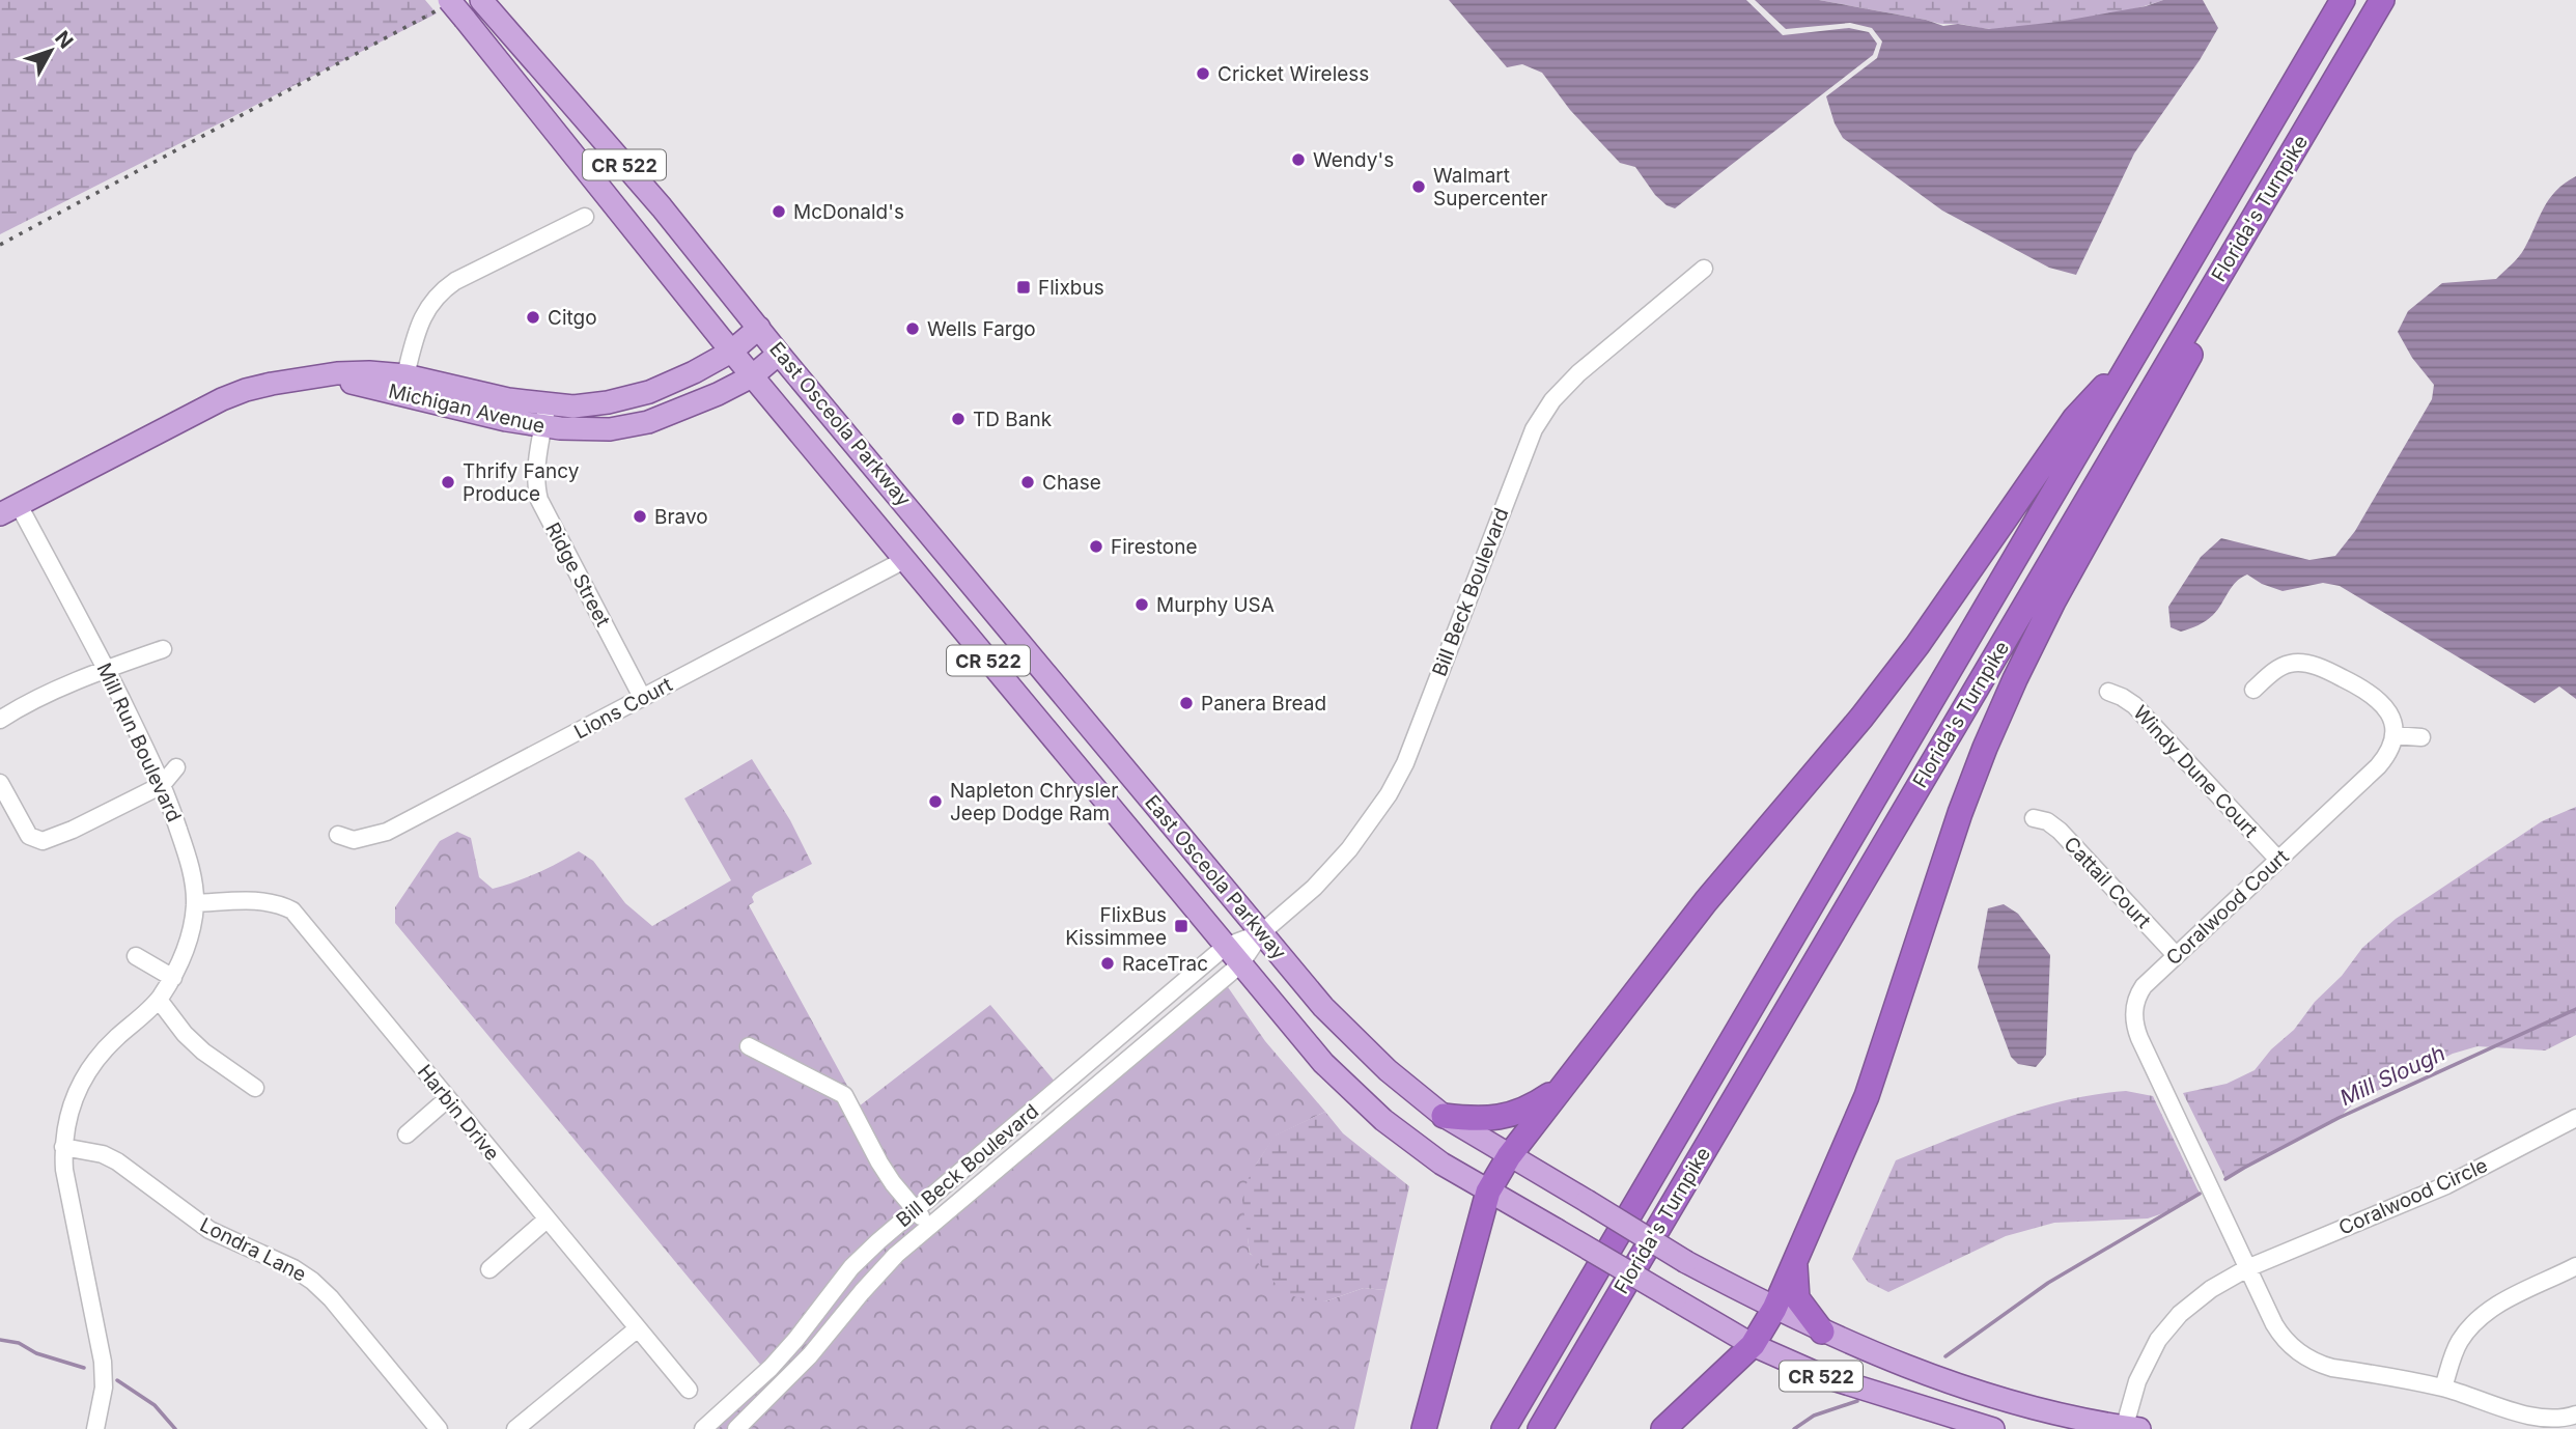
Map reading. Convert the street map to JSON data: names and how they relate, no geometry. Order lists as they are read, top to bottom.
{
  "streets": {
    "highway": ["Florida's Turnpike"],
    "main road": ["CR 522", "Michigan Avenue", "East Osceola Parkway"],
    "street": [
      "Ridge Street",
      "Bill Beck Boulevard",
      "Lions Court",
      "Mill Run Boulevard",
      "Windy Dune Court",
      "Cattail Court",
      "Coralwood Court",
      "Harbin Drive",
      "Coralwood Circle",
      "Londra Lane"
    ]
  },
  "crossings": [
    ["Michigan Avenue", "East Osceola Parkway"],
    ["Michigan Avenue", "Ridge Street"],
    ["Michigan Avenue", "Mill Run Boulevard"],
    ["East Osceola Parkway", "Bill Beck Boulevard"],
    ["East Osceola Parkway", "Lions Court"],
    ["East Osceola Parkway", "Coralwood Circle"],
    ["Ridge Street", "Lions Court"],
    ["Mill Run Boulevard", "Harbin Drive"],
    ["Mill Run Boulevard", "Londra Lane"],
    ["Windy Dune Court", "Coralwood Court"],
    ["Cattail Court", "Coralwood Court"],
    ["Coralwood Court", "Coralwood Circle"]
  ],
  "water": ["Mill Slough"],
  "places": {
    "other": [
      "Cricket Wireless",
      "Wendy's",
      "Walmart Supercenter",
      "McDonald's",
      "Citgo",
      "Wells Fargo",
      "TD Bank",
      "Thrify Fancy Produce",
      "Chase",
      "Bravo",
      "Firestone",
      "Murphy USA",
      "Panera Bread",
      "Napleton Chrysler Jeep Dodge Ram",
      "RaceTrac"
    ],
    "transit": ["Flixbus", "FlixBus Kissimmee"]
  },
  "north": "top right"
}
